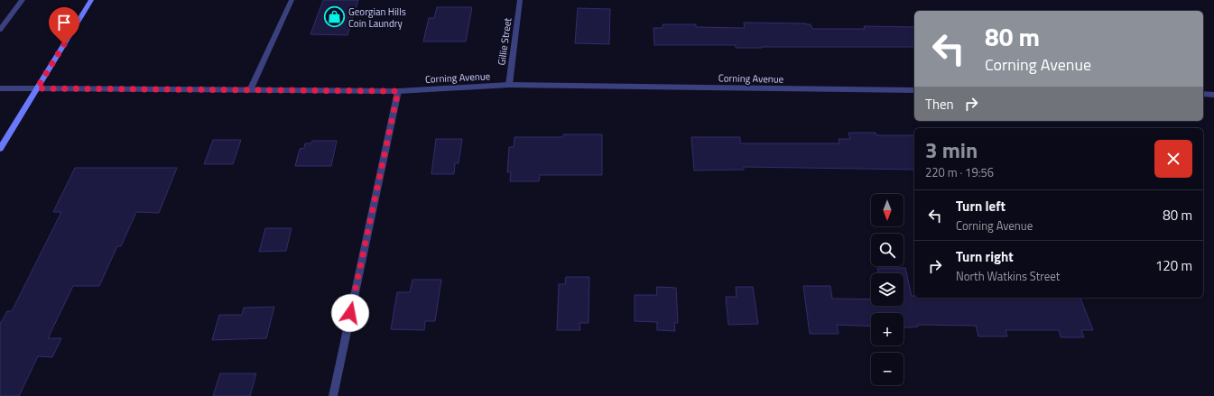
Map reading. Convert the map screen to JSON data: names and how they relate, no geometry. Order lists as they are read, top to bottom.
{
  "streets": {
    "street": ["Gillie Street", "Corning Avenue"]
  },
  "crossings": [
    ["Gillie Street", "Corning Avenue"]
  ],
  "places": {
    "shop": ["Georgian Hills Coin Laundry"]
  },
  "north": "bottom",
  "page": {
    "turn": ["80 m", "Corning Avenue"],
    "then": "Then",
    "heading": ["3 min", "220 m · 19:56"],
    "list": [
      {
        "name": "Turn left",
        "note": "Corning Avenue",
        "value": "80 m"
      },
      {
        "name": "Turn right",
        "note": "North Watkins Street",
        "value": "120 m"
      }
    ],
    "map_buttons": ["+", "−"]
  }
}
